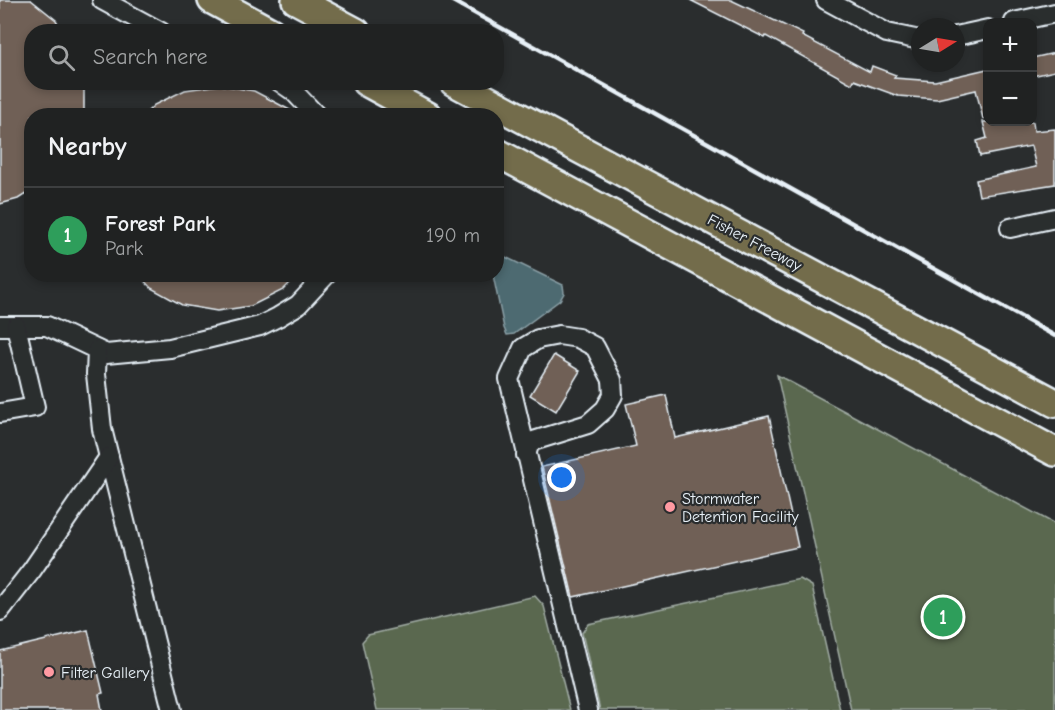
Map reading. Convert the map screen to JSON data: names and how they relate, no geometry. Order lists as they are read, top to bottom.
{
  "streets": {
    "highway": ["Fisher Freeway"]
  },
  "places": ["Stormwater Detention Facility", "Filter Gallery"],
  "north": "right",
  "page": {
    "map_buttons": ["+", "−"],
    "search": "Search here",
    "heading": "Nearby",
    "list": [
      {
        "mark": "1",
        "name": "Forest Park",
        "note": "Park",
        "value": "190 m"
      }
    ],
    "pins": "1"
  }
}
